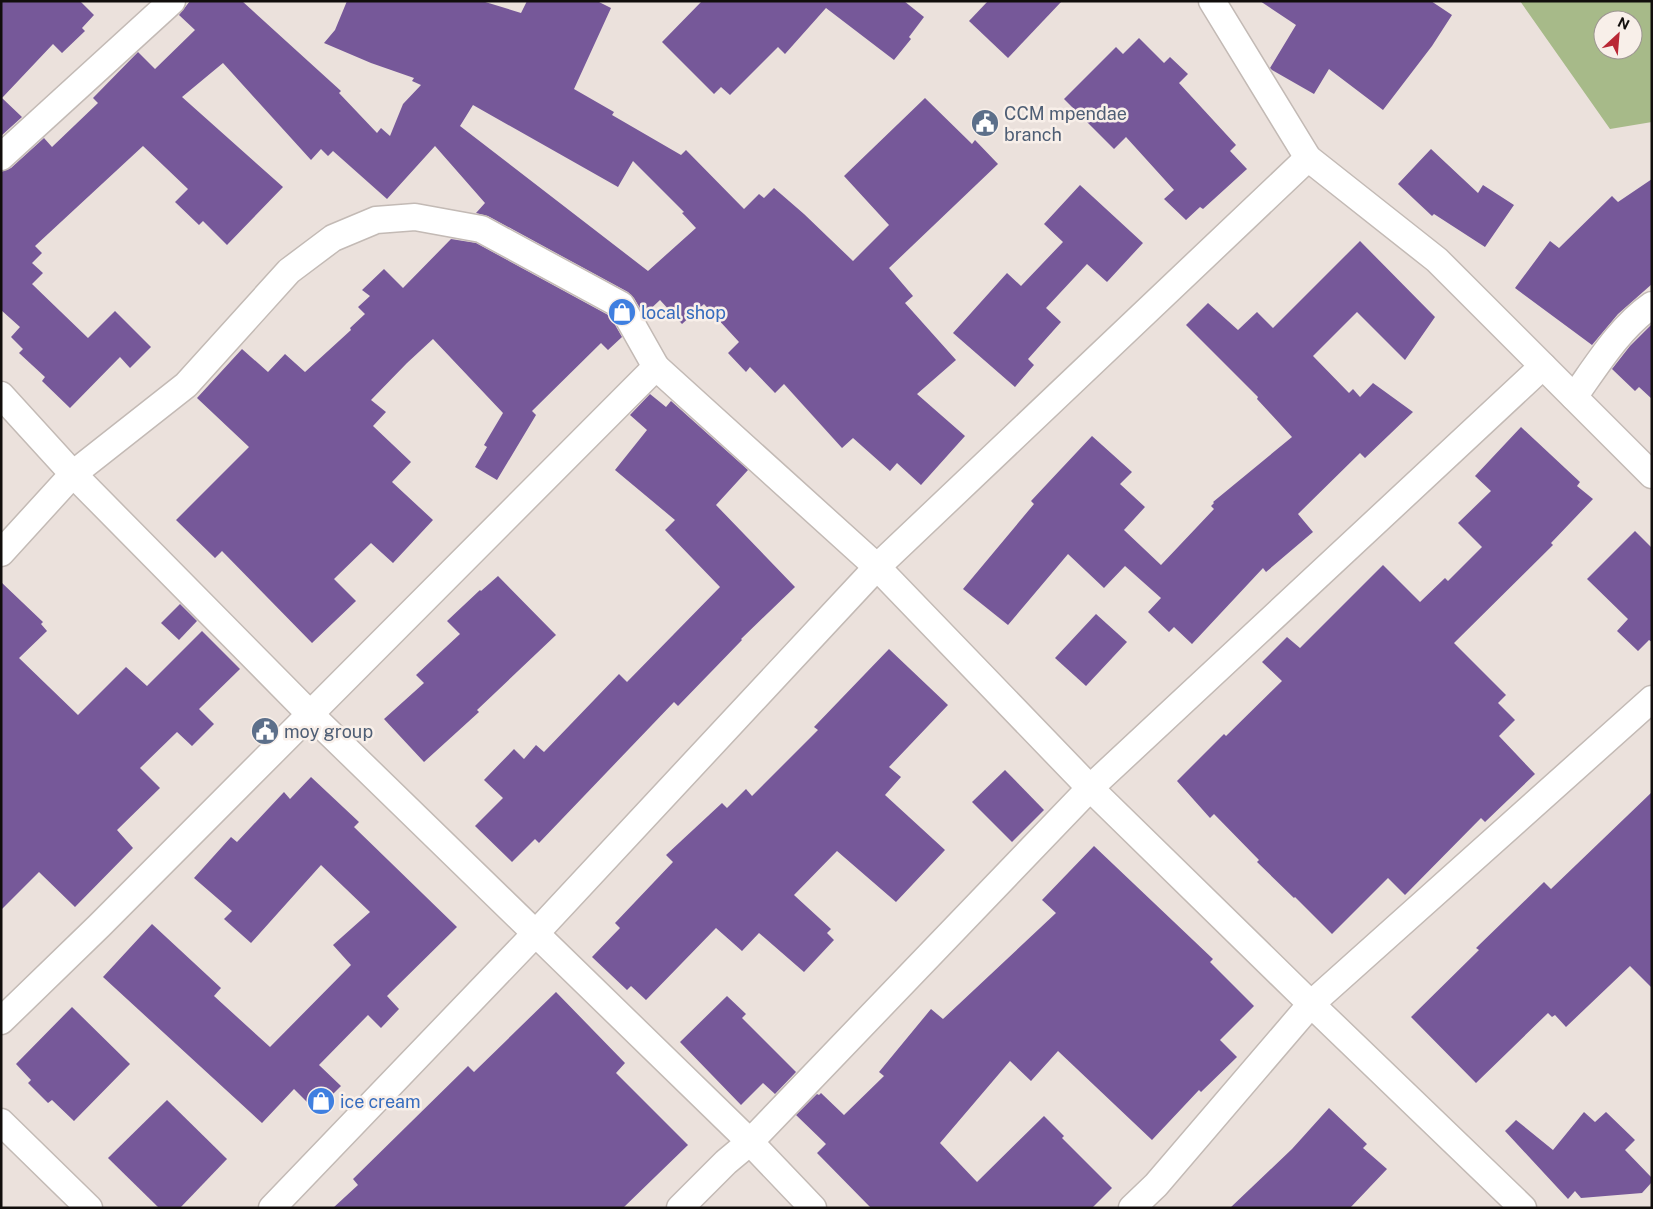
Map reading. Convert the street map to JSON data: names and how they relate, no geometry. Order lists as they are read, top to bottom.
{
  "places": {
    "public building": ["CCM mpendae branch", "moy group"],
    "shop": ["local shop", "ice cream"]
  },
  "north": "top right"
}
